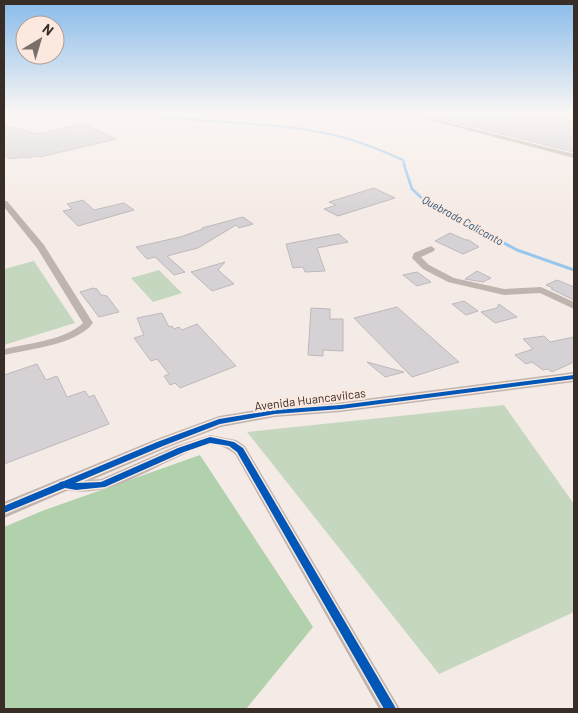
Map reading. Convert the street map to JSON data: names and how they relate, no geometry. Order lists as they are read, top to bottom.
{
  "streets": {
    "street": ["Avenida Huancavilcas"]
  },
  "water": ["Quebrada Calicanto"],
  "north": "top right"
}
